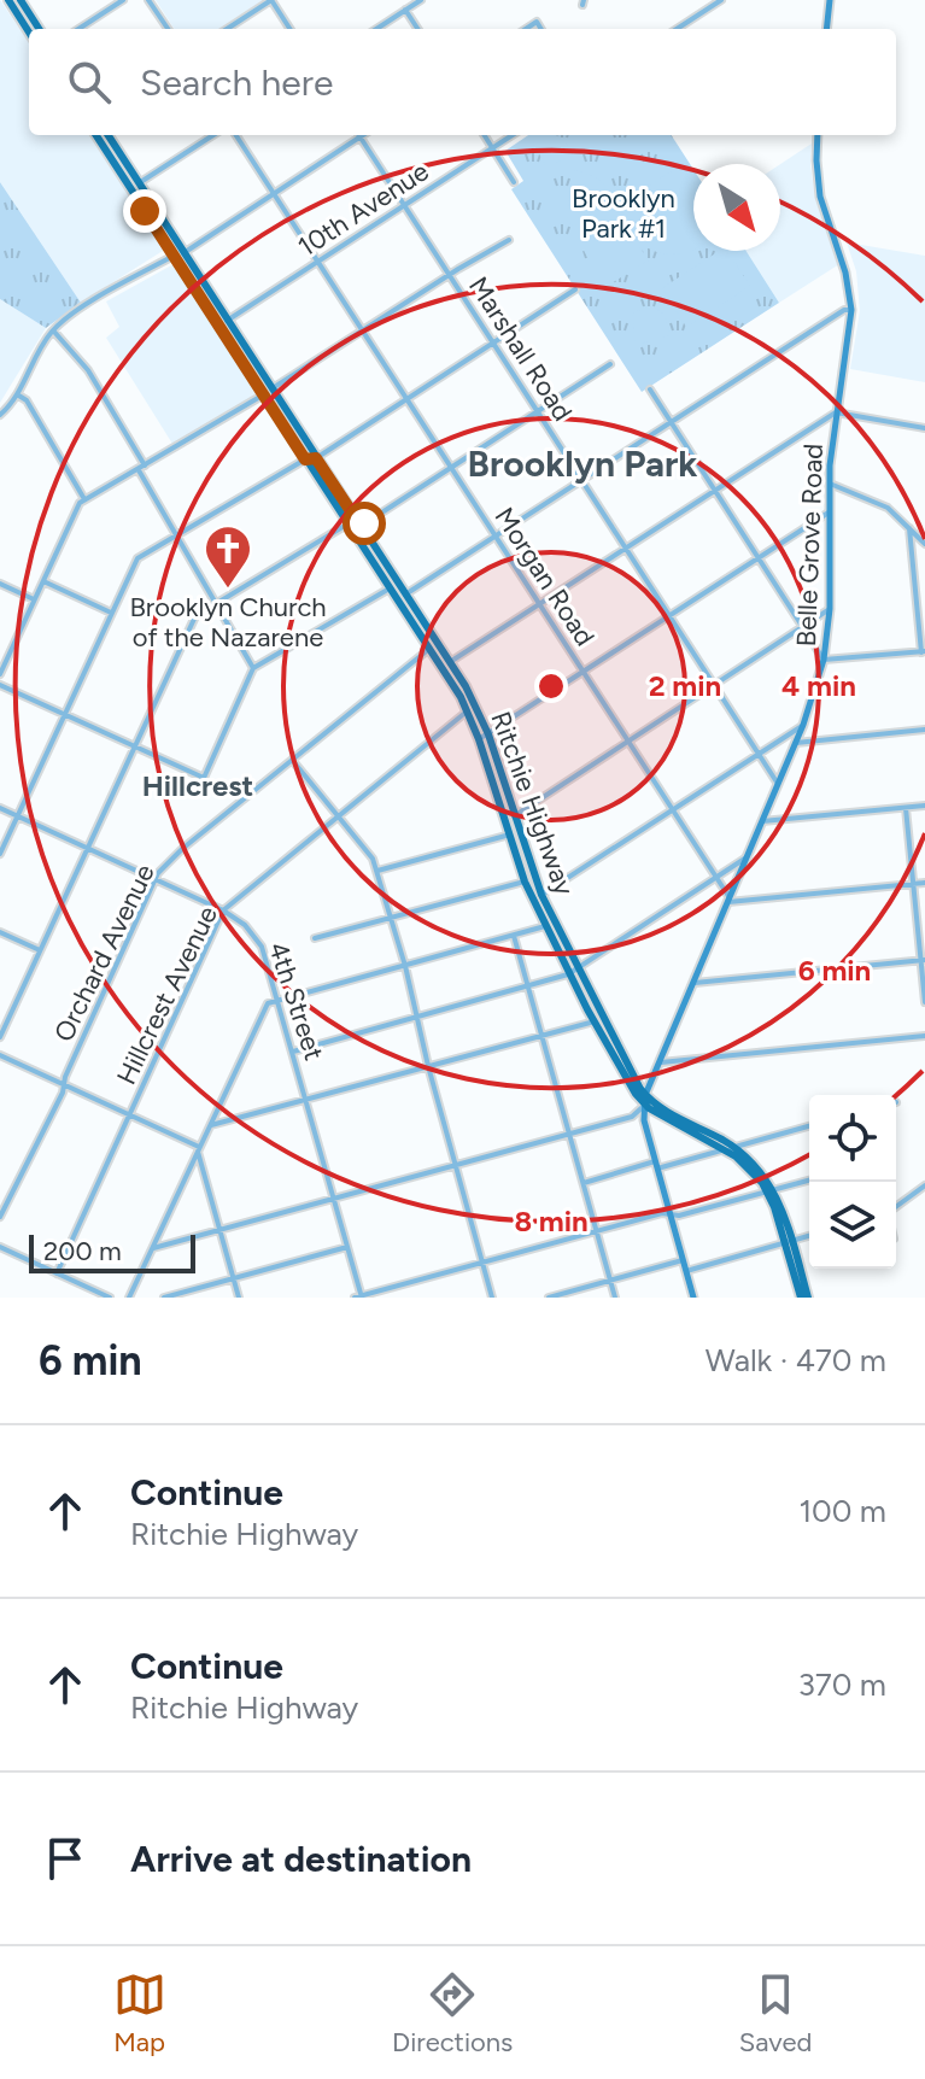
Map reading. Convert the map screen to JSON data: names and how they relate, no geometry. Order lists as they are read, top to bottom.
{
  "streets": {
    "main road": ["Belle Grove Road", "Ritchie Highway"],
    "street": [
      "10th Avenue",
      "Marshall Road",
      "Morgan Road",
      "Orchard Avenue",
      "Hillcrest Avenue",
      "4th Street"
    ]
  },
  "crossings": [
    ["10th Avenue", "Marshall Road"],
    ["10th Avenue", "Morgan Road"],
    ["10th Avenue", "Ritchie Highway"],
    ["Marshall Road", "Belle Grove Road"],
    ["Belle Grove Road", "Morgan Road"],
    ["Belle Grove Road", "Ritchie Highway"],
    ["Ritchie Highway", "Orchard Avenue"],
    ["Ritchie Highway", "Hillcrest Avenue"],
    ["Orchard Avenue", "4th Street"],
    ["Hillcrest Avenue", "4th Street"]
  ],
  "districts": ["Brooklyn Park", "Hillcrest"],
  "parks": ["Brooklyn Park #1"],
  "places": {
    "church": ["Brooklyn Church of the Nazarene"]
  },
  "scale_bar": "200 m",
  "north": "bottom right",
  "page": {
    "search": "Search here",
    "scale": "200 m",
    "heading": ["6 min", "Walk · 470 m"],
    "list": [
      ["Continue", "Ritchie Highway", "100 m"],
      ["Continue", "Ritchie Highway", "370 m"],
      "Arrive at destination"
    ],
    "nav": ["Map", "Directions", "Saved"]
  },
  "rings": [
    "2 min",
    "4 min",
    "6 min",
    "8 min"
  ]
}
